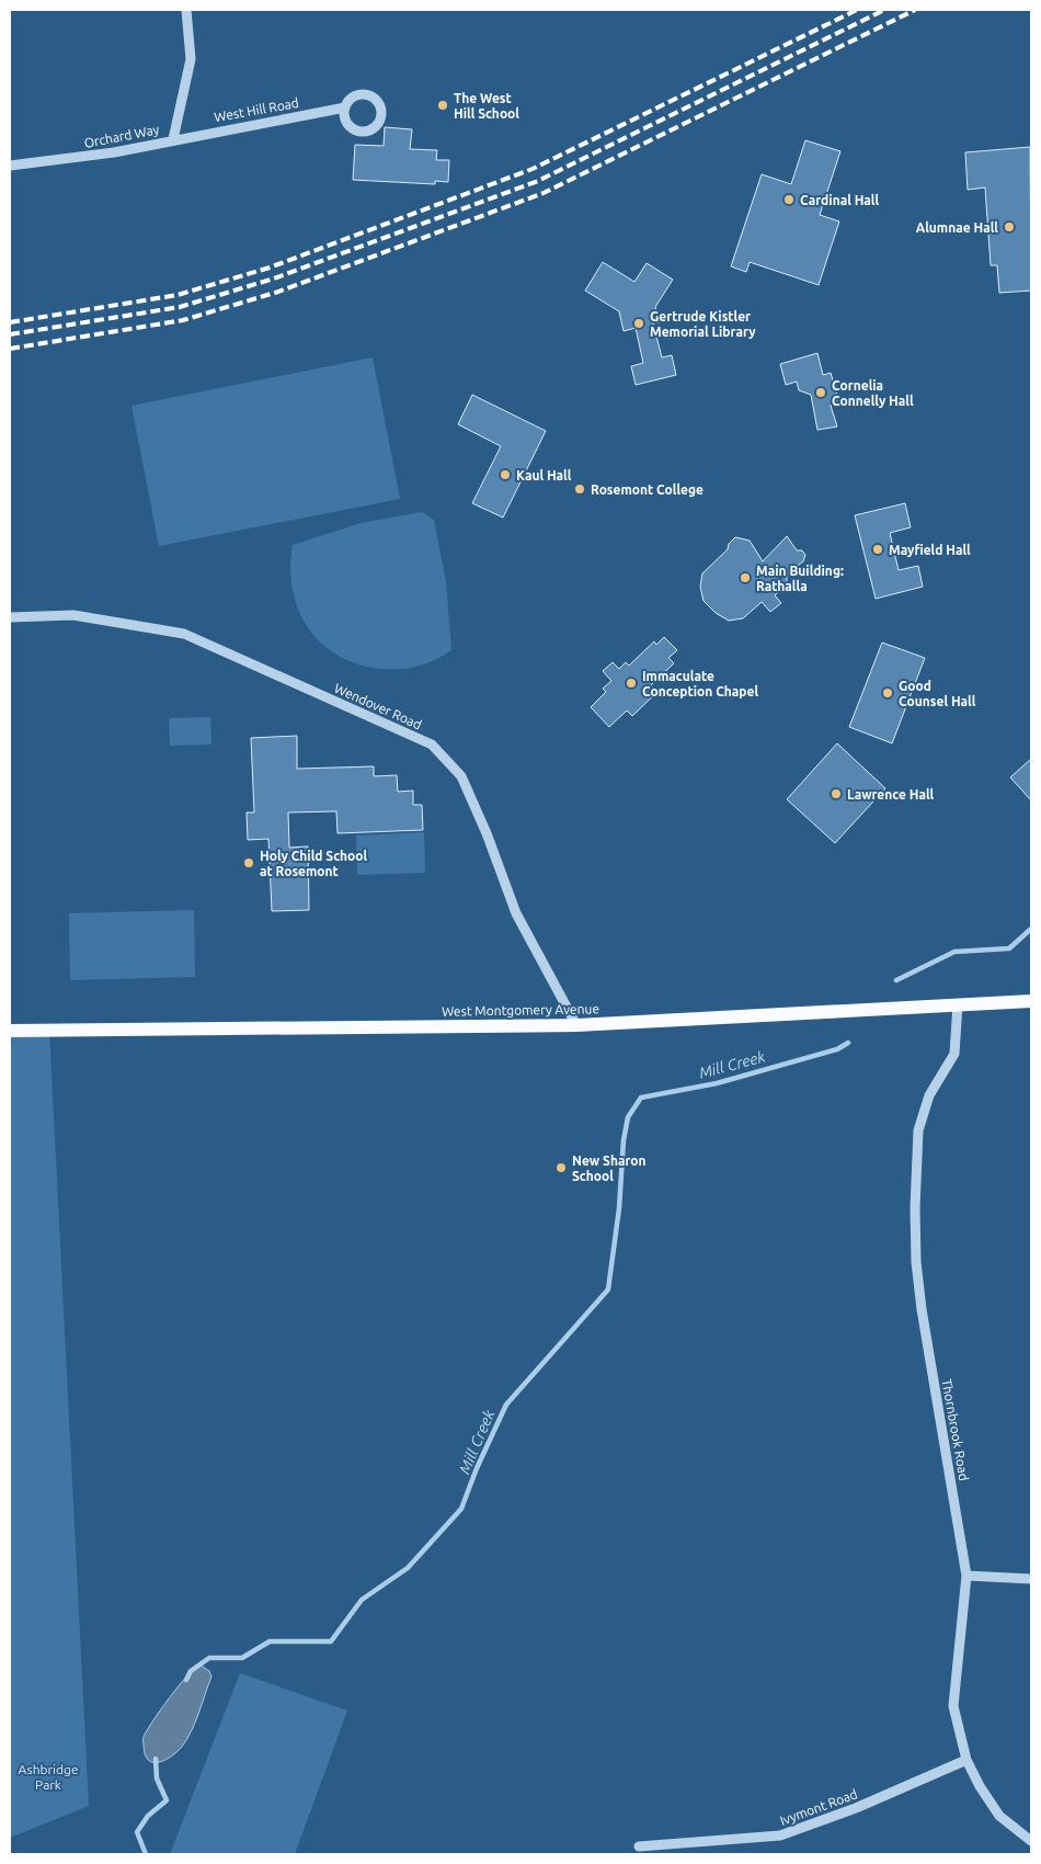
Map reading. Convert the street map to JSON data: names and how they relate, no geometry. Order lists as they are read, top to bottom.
{
  "streets": {
    "main road": ["West Montgomery Avenue"],
    "street": [
      "West Hill Road",
      "Orchard Way",
      "Wendover Road",
      "Thornbrook Road",
      "Ivymont Road"
    ]
  },
  "crossings": [
    ["West Hill Road", "Orchard Way"],
    ["Wendover Road", "West Montgomery Avenue"],
    ["West Montgomery Avenue", "Thornbrook Road"],
    ["Thornbrook Road", "Ivymont Road"]
  ],
  "water": ["Mill Creek"],
  "parks": ["Ashbridge Park"],
  "places": [
    "The West Hill School",
    "Cardinal Hall",
    "Alumnae Hall",
    "Gertrude Kistler Memorial Library",
    "Cornelia Connelly Hall",
    "Kaul Hall",
    "Rosemont College",
    "Mayfield Hall",
    "Main Building: Rathalla",
    "Immaculate Conception Chapel",
    "Good Counsel Hall",
    "Lawrence Hall",
    "Holy Child School at Rosemont",
    "New Sharon School"
  ]
}
